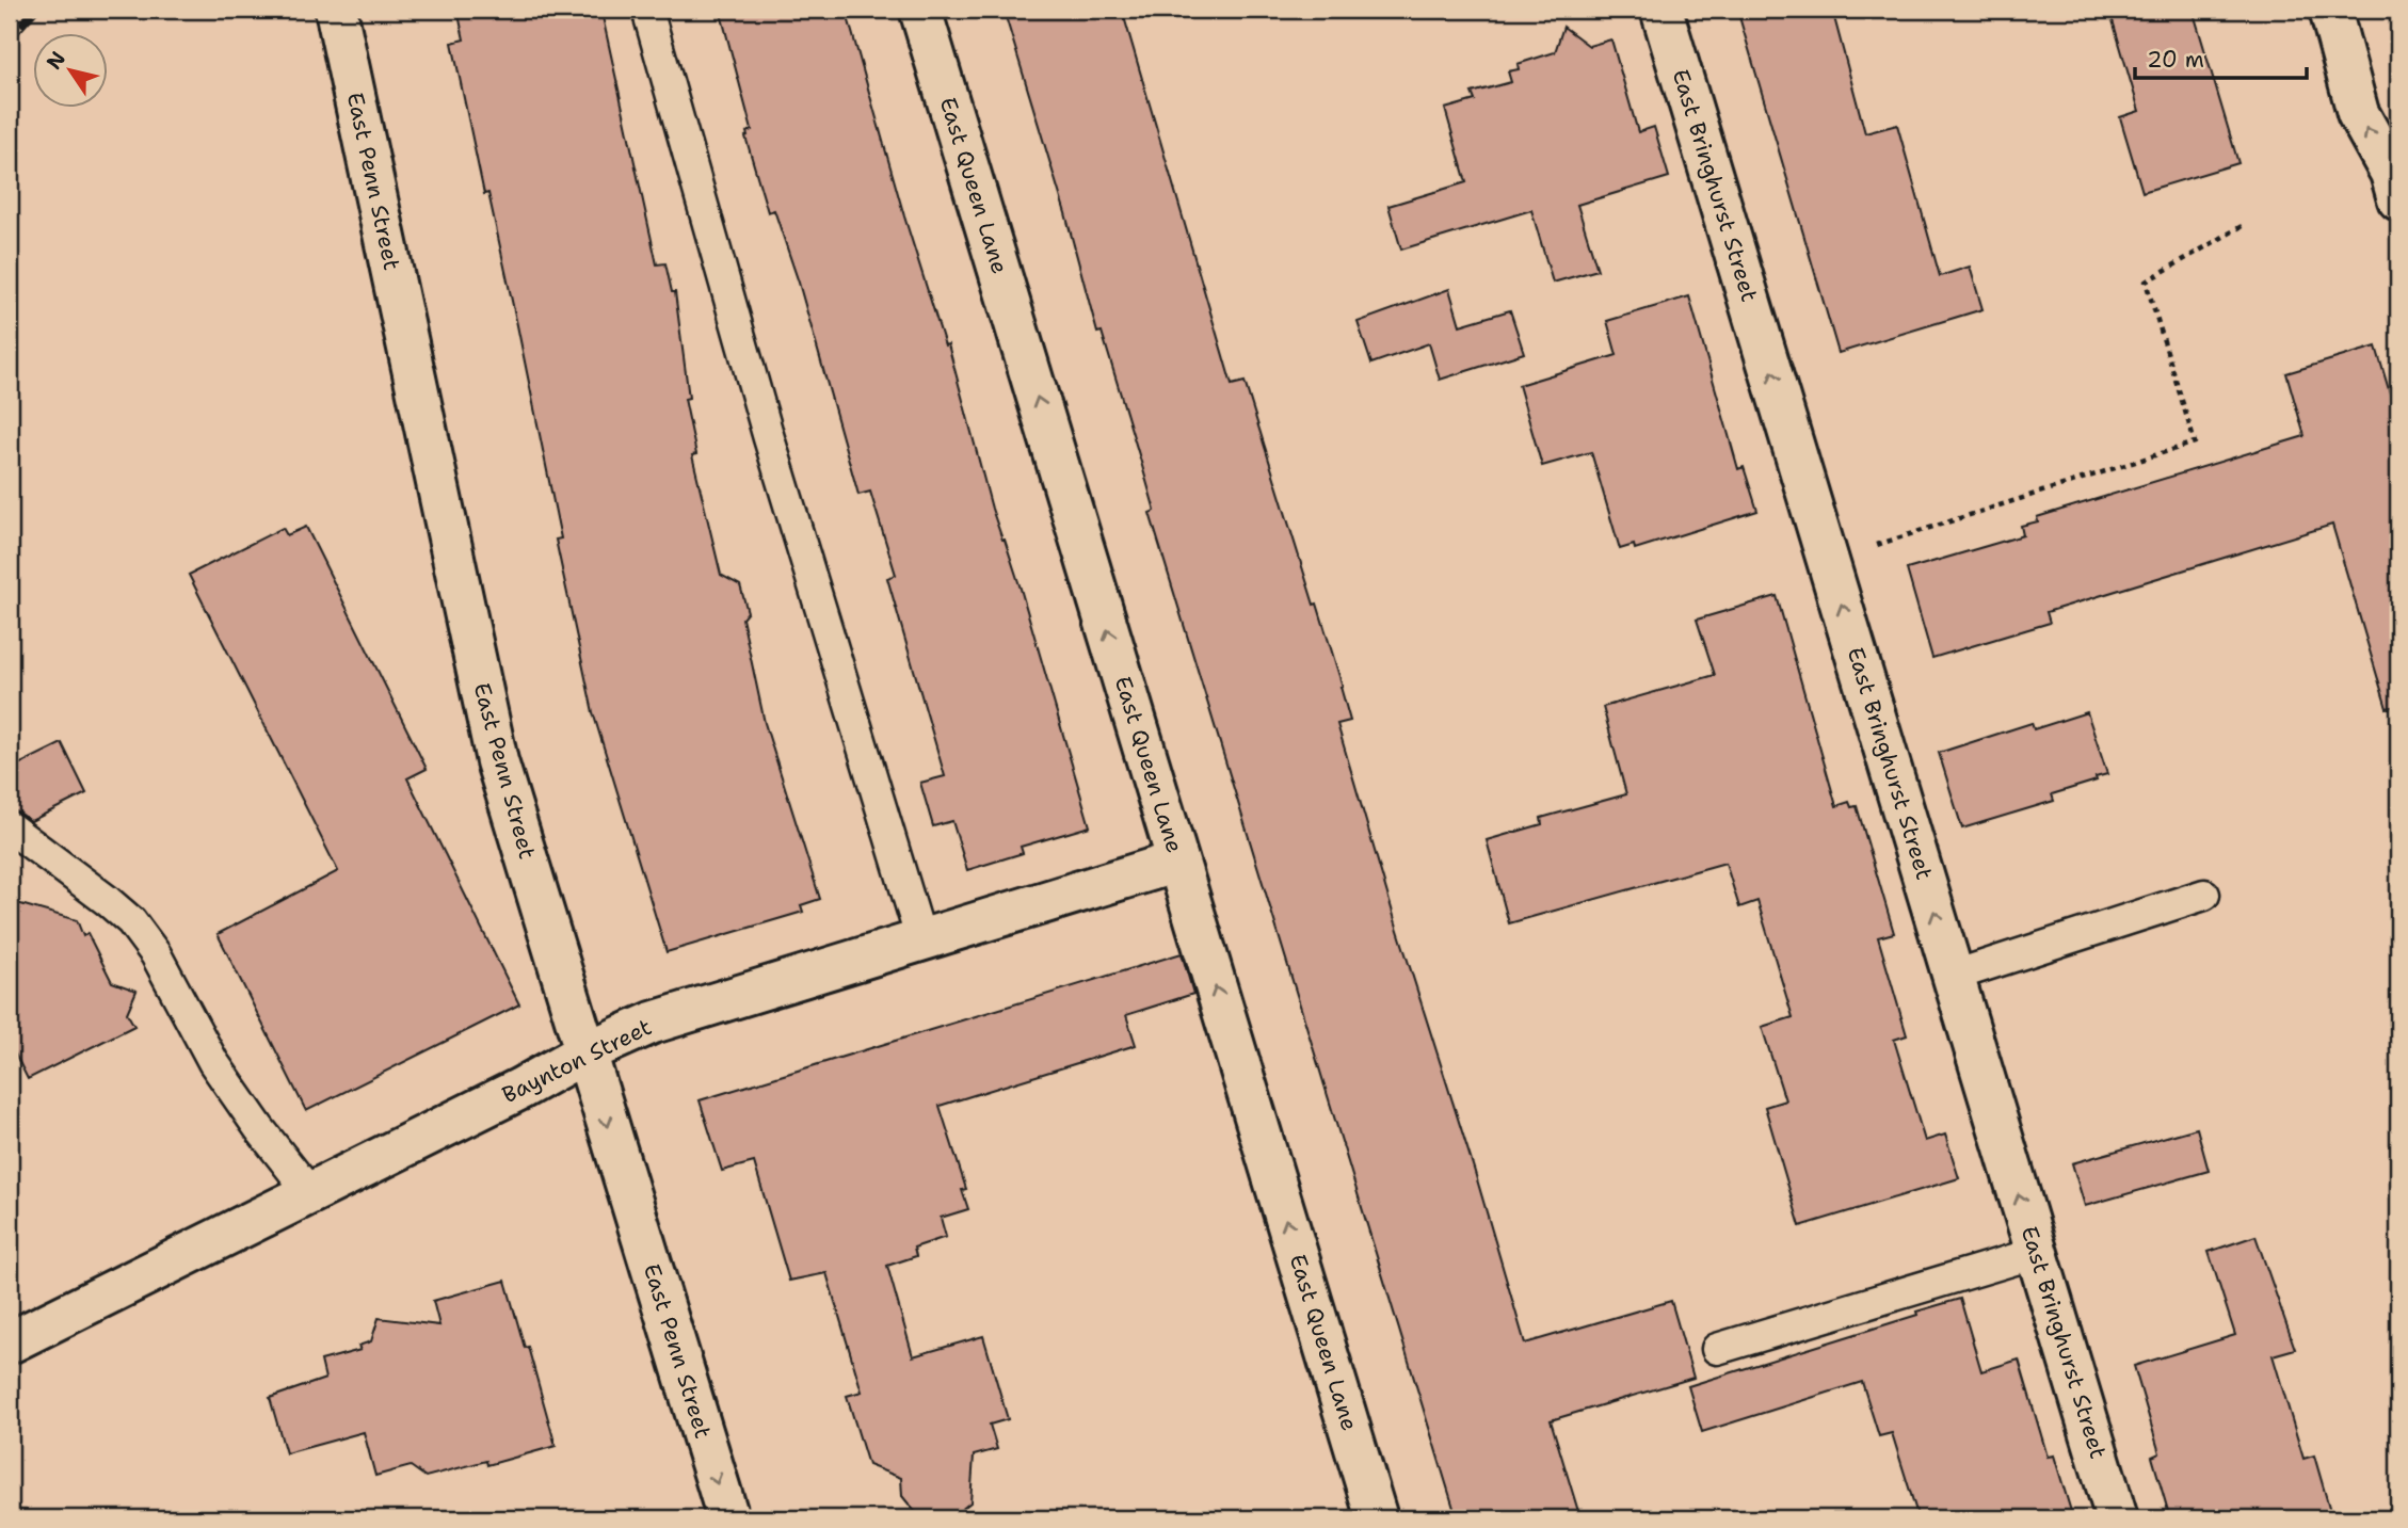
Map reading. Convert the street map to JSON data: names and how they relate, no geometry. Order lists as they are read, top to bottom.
{
  "streets": {
    "street": [
      "East Penn Street",
      "East Queen Lane",
      "East Bringhurst Street",
      "Baynton Street"
    ]
  },
  "crossings": [
    ["East Penn Street", "Baynton Street"],
    ["East Queen Lane", "Baynton Street"]
  ],
  "one_way": ["East Queen Lane", "East Bringhurst Street"],
  "scale_bar": "20 m",
  "north": "top left"
}
